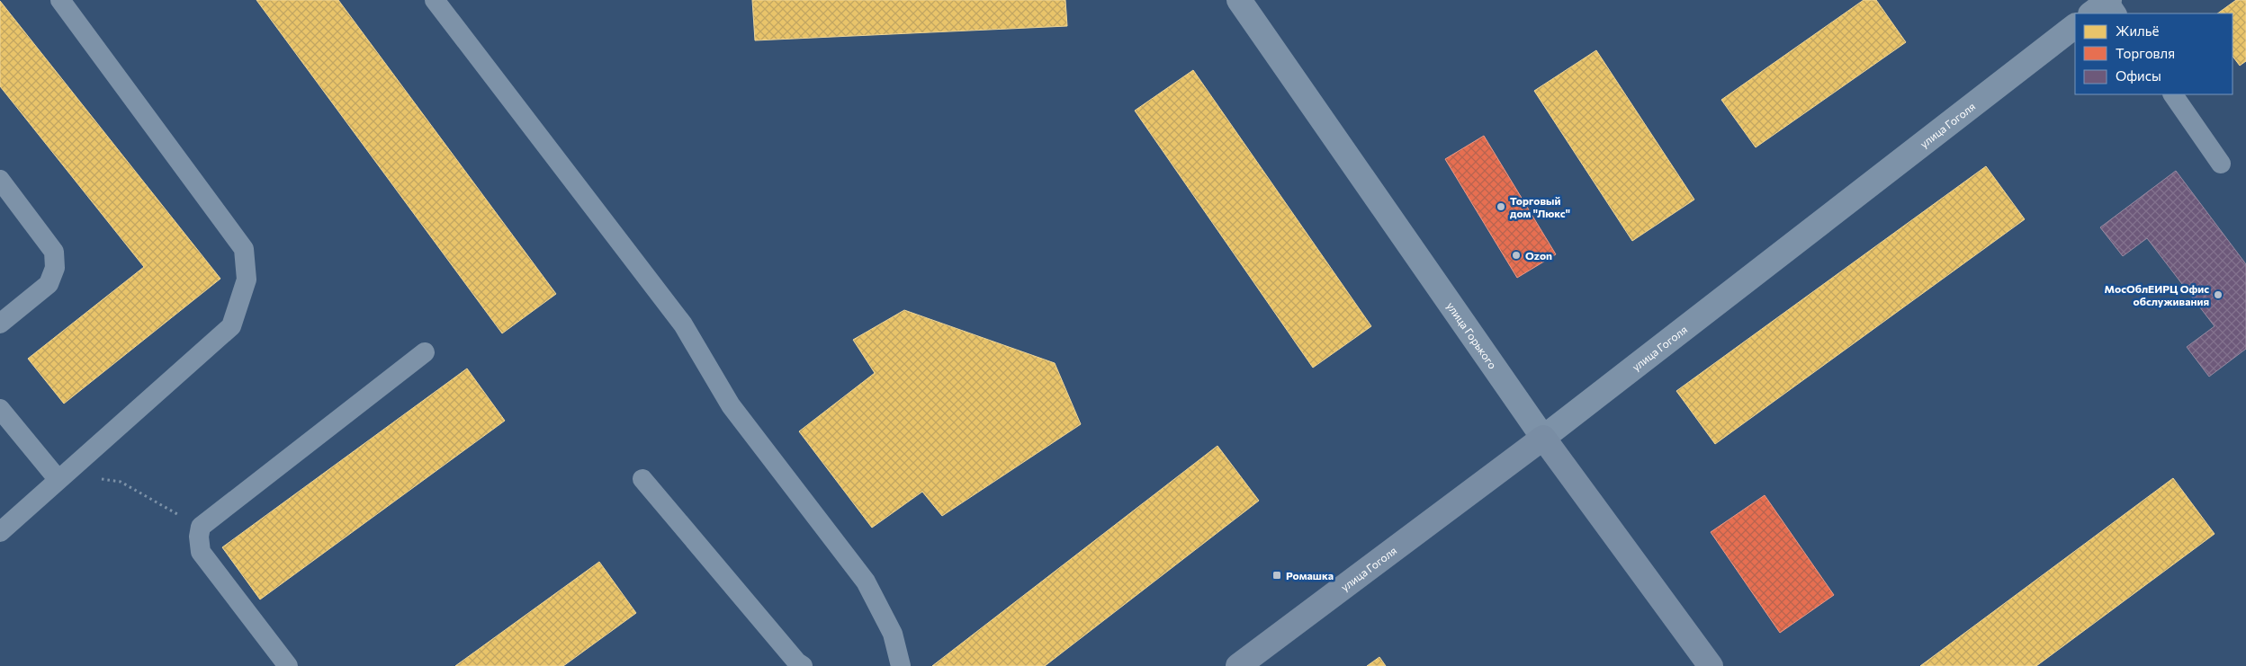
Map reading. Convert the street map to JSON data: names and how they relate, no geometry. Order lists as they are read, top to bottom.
{
  "streets": {
    "street": ["улица Гоголя", "улица Горького"]
  },
  "crossings": [
    ["улица Гоголя", "улица Горького"]
  ],
  "places": {
    "other": ["Торговый дом \"Люкс\"", "Ozon", "МосОблЕИРЦ Офис обслуживания"],
    "transit": ["Ромашка"]
  },
  "legend": ["Жильё", "Торговля", "Офисы"]
}
